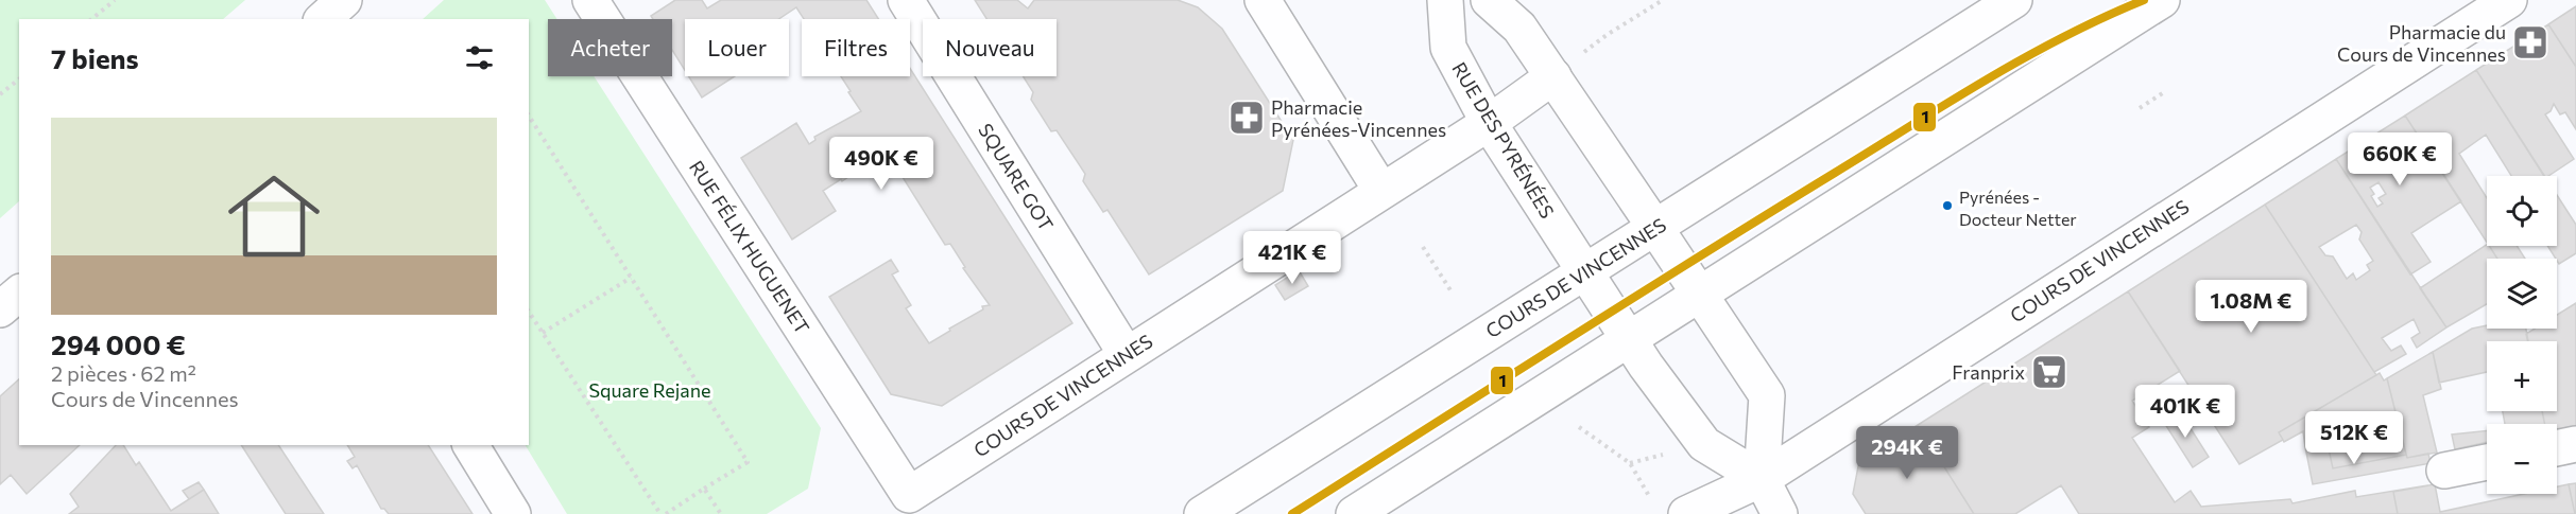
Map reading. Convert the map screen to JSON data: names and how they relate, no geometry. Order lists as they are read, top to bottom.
{
  "streets": {
    "street": [
      "RUE DES PYRÉNÉES",
      "SQUARE GOT",
      "RUE FÉLIX HUGUENET",
      "COURS DE VINCENNES"
    ]
  },
  "crossings": [
    ["RUE DES PYRÉNÉES", "COURS DE VINCENNES"],
    ["SQUARE GOT", "COURS DE VINCENNES"],
    ["RUE FÉLIX HUGUENET", "COURS DE VINCENNES"]
  ],
  "parks": ["Square Rejane"],
  "places": {
    "pharmacy": ["Pharmacie du Cours de Vincennes", "Pharmacie Pyrénées-Vincennes"],
    "other": ["Pyrénées - Docteur Netter"],
    "supermarket": ["Franprix"]
  },
  "lines": ["transit line 1"],
  "page": {
    "chip": [
      "Acheter",
      "Louer",
      "Filtres",
      "Nouveau"
    ],
    "heading": "7 biens",
    "list": [
      {
        "name": "294 000 €",
        "note": "2 pièces · 62 m² · Cours de Vincennes"
      }
    ],
    "price": [
      "660K €",
      "490K €",
      "421K €",
      "1.08M €",
      "401K €",
      "512K €",
      "294K €"
    ],
    "map_buttons": ["+", "−"]
  }
}
